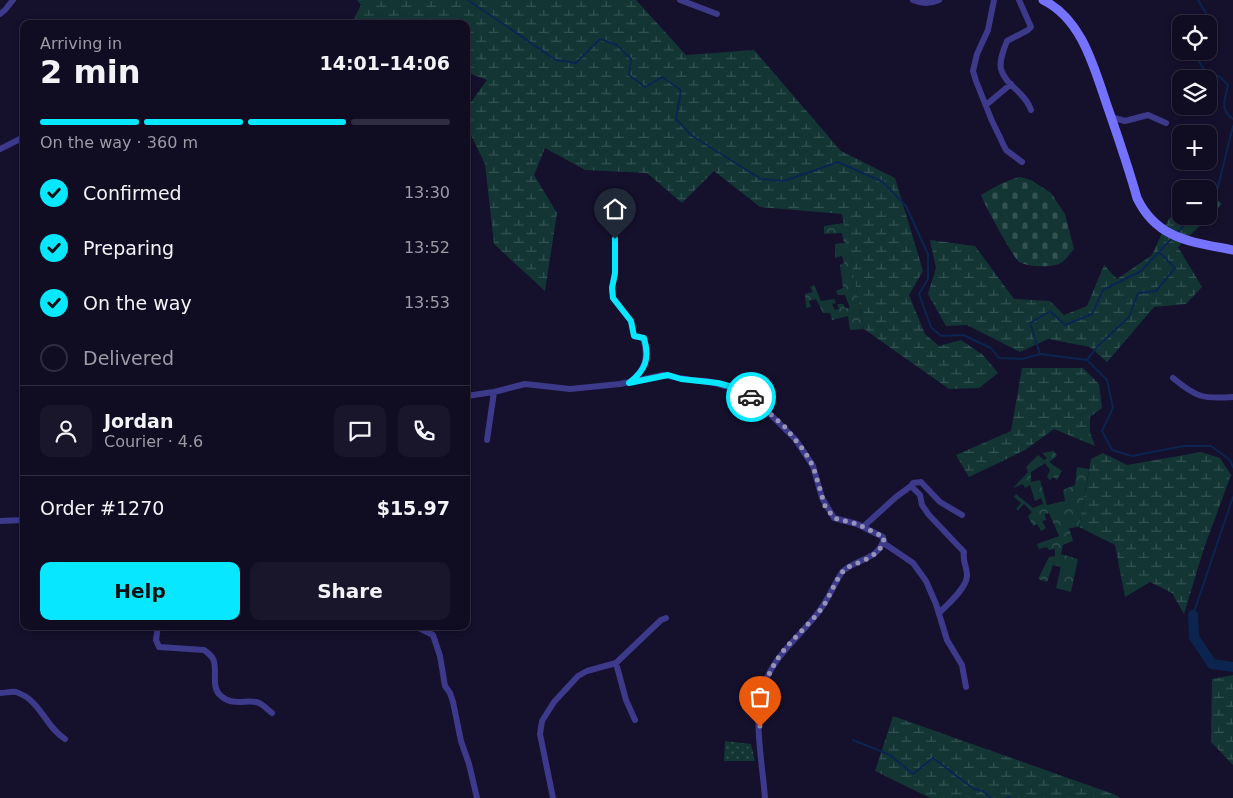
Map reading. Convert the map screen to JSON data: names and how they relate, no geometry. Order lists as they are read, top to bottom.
{
  "page": {
    "map_buttons": ["+", "−"],
    "heading": ["2 min", "Arriving in", "14:01–14:06"],
    "panel": [
      "Jordan",
      "Courier · 4.6",
      "Order #1270",
      "$15.97"
    ],
    "bar": "On the way · 360 m",
    "list": [
      ["Confirmed", "13:30"],
      ["Preparing", "13:52"],
      ["On the way", "13:53"],
      "Delivered"
    ],
    "buttons": ["Help", "Share"]
  }
}
